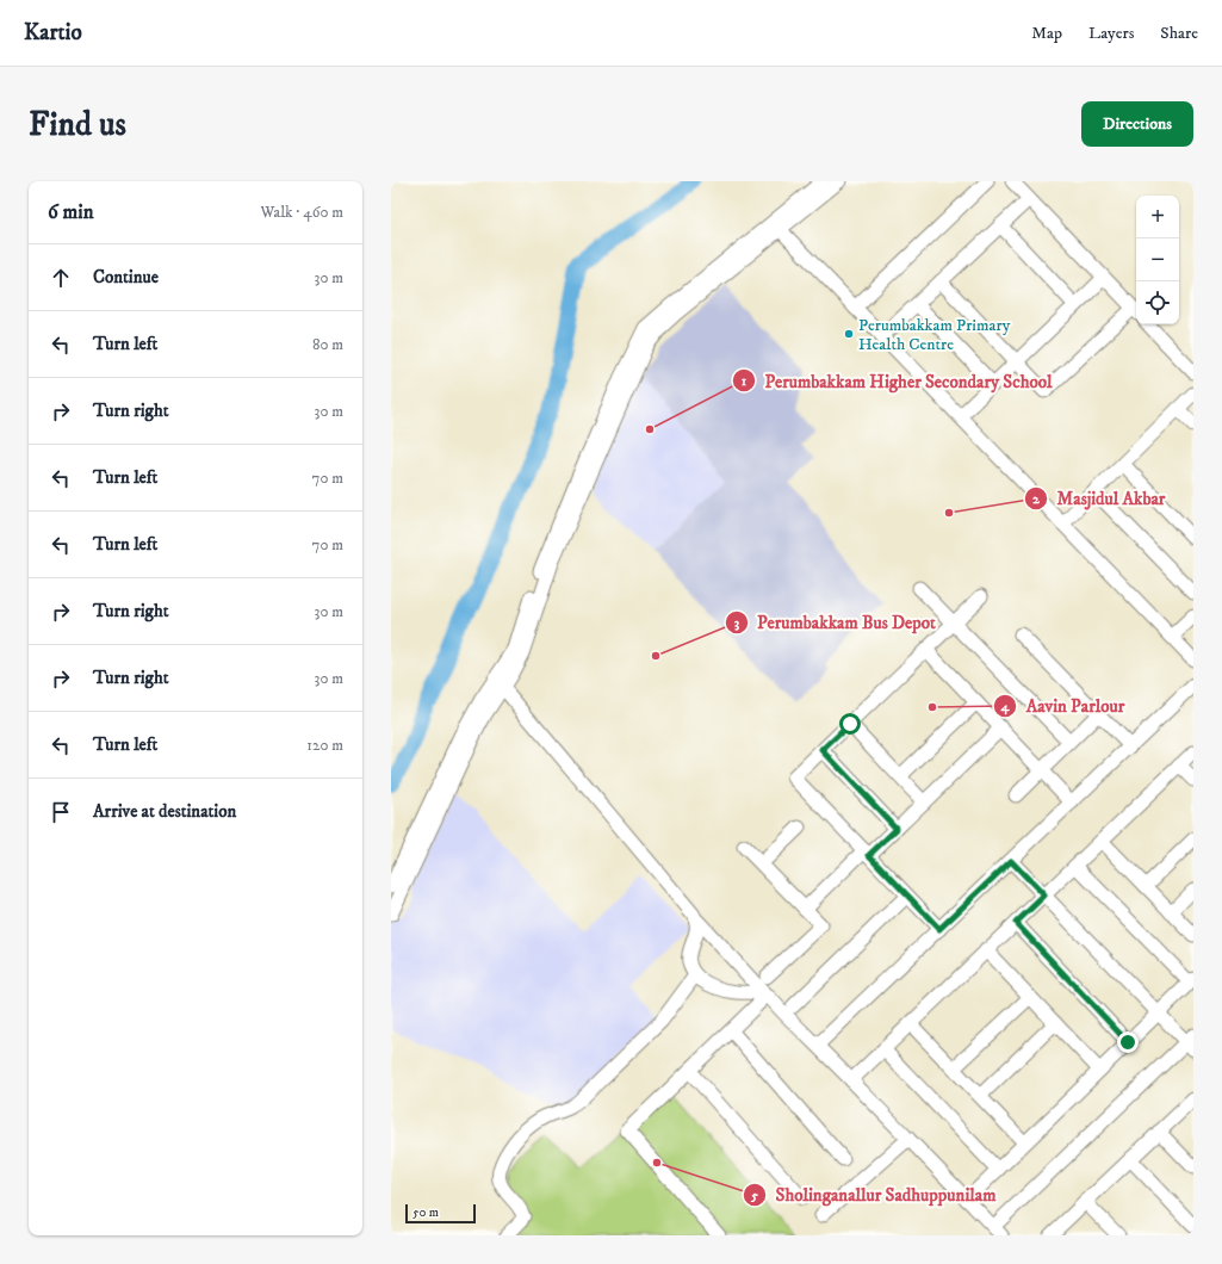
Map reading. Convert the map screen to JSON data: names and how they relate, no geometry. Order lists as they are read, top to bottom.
{
  "places": [
    "Perumbakkam Primary Health Centre",
    "Perumbakkam Higher Secondary School",
    "Masjidul Akbar",
    "Perumbakkam Bus Depot",
    "Aavin Parlour",
    "Sholinganallur Sadhuppunilam"
  ],
  "scale_bar": "50 m",
  "page": {
    "header": "Kartio",
    "nav": ["Map", "Layers", "Share"],
    "buttons": "Directions",
    "title": "Find us",
    "heading": ["6 min", "Walk · 460 m"],
    "map_buttons": ["+", "−"],
    "list": [
      ["Continue", "30 m"],
      ["Turn left", "80 m"],
      ["Turn right", "30 m"],
      ["Turn left", "70 m"],
      ["Turn left", "70 m"],
      ["Turn right", "30 m"],
      ["Turn right", "30 m"],
      ["Turn left", "120 m"],
      "Arrive at destination"
    ],
    "scale": "50 m"
  }
}
